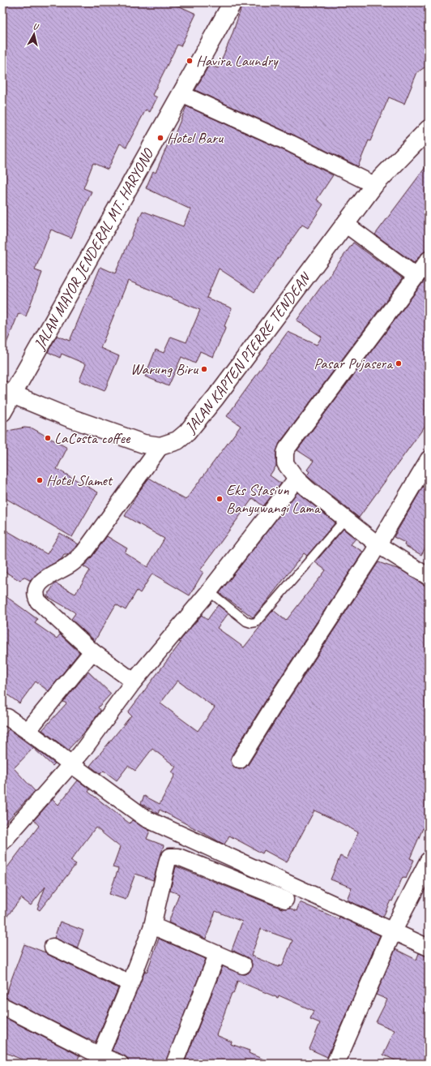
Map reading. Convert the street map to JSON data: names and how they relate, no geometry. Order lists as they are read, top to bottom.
{
  "streets": {
    "main road": ["JALAN MAYOR JENDERAL MT. HARYONO", "JALAN KAPTEN PIERRE TENDEAN"]
  },
  "crossings": [
    ["JALAN MAYOR JENDERAL MT. HARYONO", "JALAN KAPTEN PIERRE TENDEAN"]
  ],
  "places": [
    "Havira Laundry",
    "Hotel Baru",
    "Pasar Pujasera",
    "Warung Biru",
    "LaCosta coffee",
    "Hotel Slamet",
    "Eks Stasiun Banyuwangi Lama"
  ],
  "north": "top"
}
